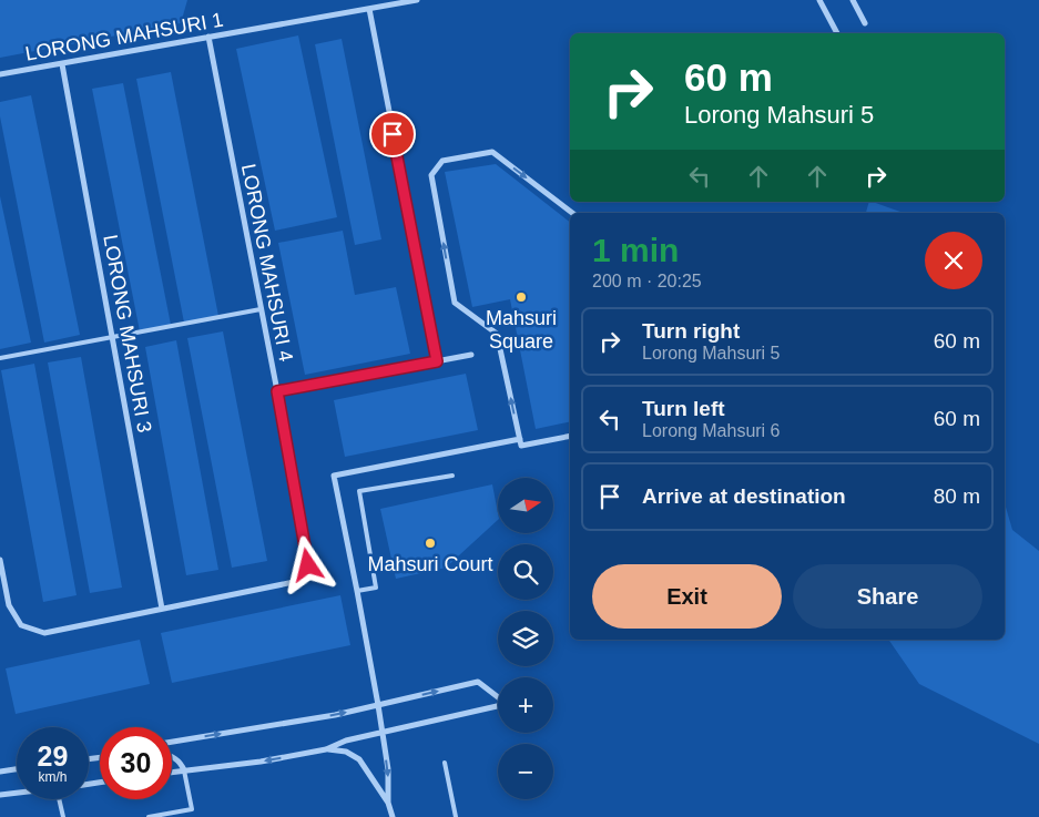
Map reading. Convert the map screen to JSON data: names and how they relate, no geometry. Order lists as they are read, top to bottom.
{
  "streets": {
    "street": ["LORONG MAHSURI 1", "LORONG MAHSURI 4", "LORONG MAHSURI 3"]
  },
  "crossings": [
    ["LORONG MAHSURI 1", "LORONG MAHSURI 4"],
    ["LORONG MAHSURI 1", "LORONG MAHSURI 3"],
    ["LORONG MAHSURI 4", "LORONG MAHSURI 3"]
  ],
  "places": ["Mahsuri Square", "Mahsuri Court"],
  "north": "right",
  "page": {
    "turn": ["60 m", "Lorong Mahsuri 5"],
    "heading": ["1 min", "200 m · 20:25"],
    "list": [
      {
        "name": "Turn right",
        "note": "Lorong Mahsuri 5",
        "value": "60 m"
      },
      {
        "name": "Turn left",
        "note": "Lorong Mahsuri 6",
        "value": "60 m"
      },
      {
        "name": "Arrive at destination",
        "value": "80 m"
      }
    ],
    "map_buttons": ["+", "−"],
    "buttons": ["Exit", "Share"],
    "speed": "29 km/h",
    "limit": "30"
  }
}
